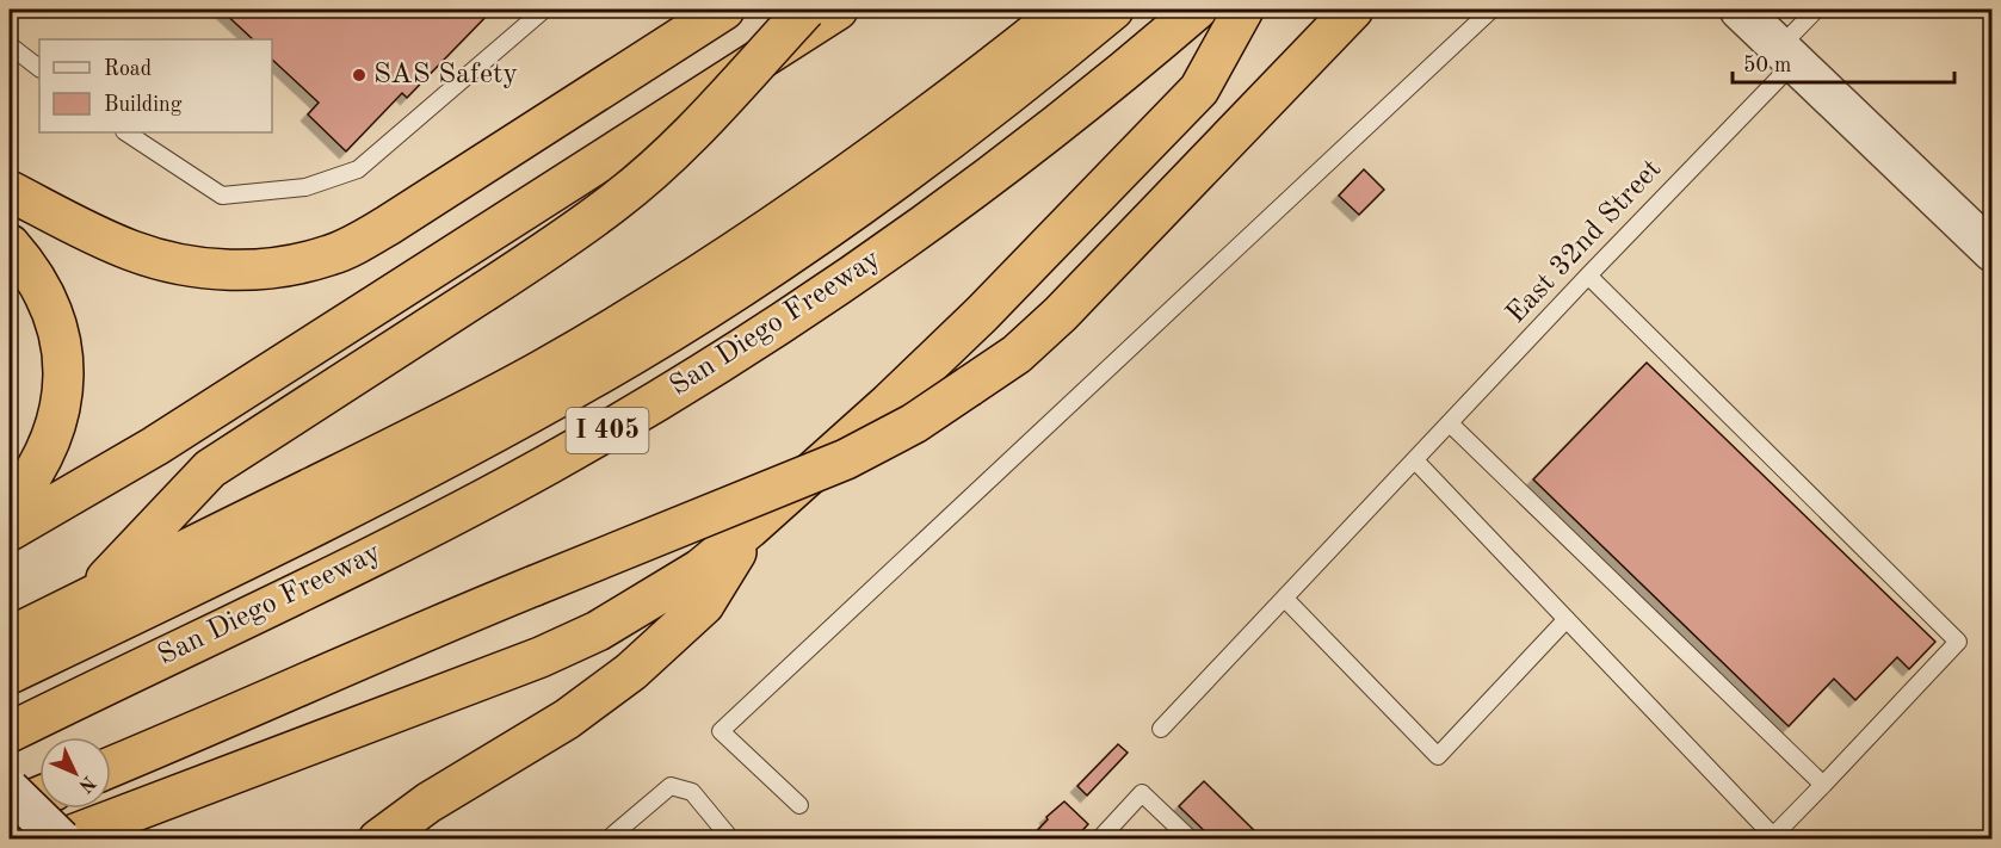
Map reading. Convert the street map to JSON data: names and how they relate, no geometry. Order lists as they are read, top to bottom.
{
  "streets": {
    "highway": ["San Diego Freeway", "I 405"],
    "lane": ["East 32nd Street"]
  },
  "places": ["SAS Safety"],
  "legend": ["Road", "Building"],
  "scale_bar": "50 m",
  "north": "bottom right"
}
